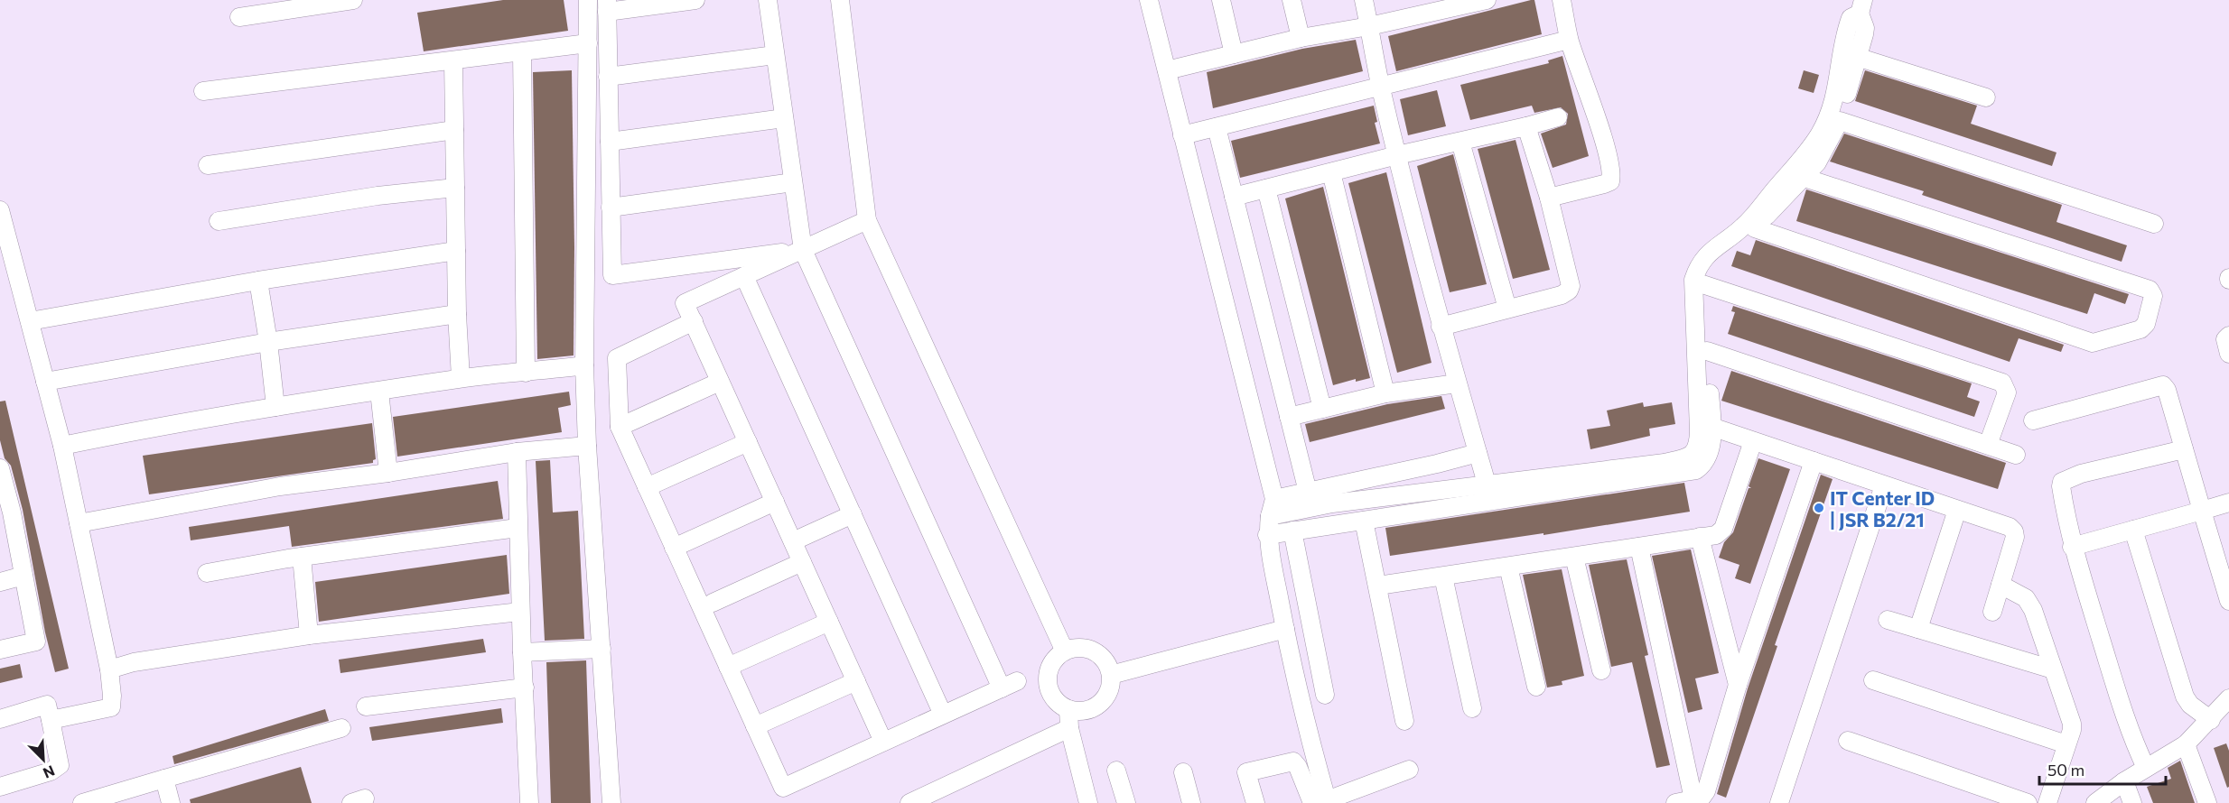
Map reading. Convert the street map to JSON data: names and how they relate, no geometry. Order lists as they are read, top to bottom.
{
  "places": ["IT Center ID | JSR B2/21"],
  "scale_bar": "50 m",
  "north": "bottom right"
}
